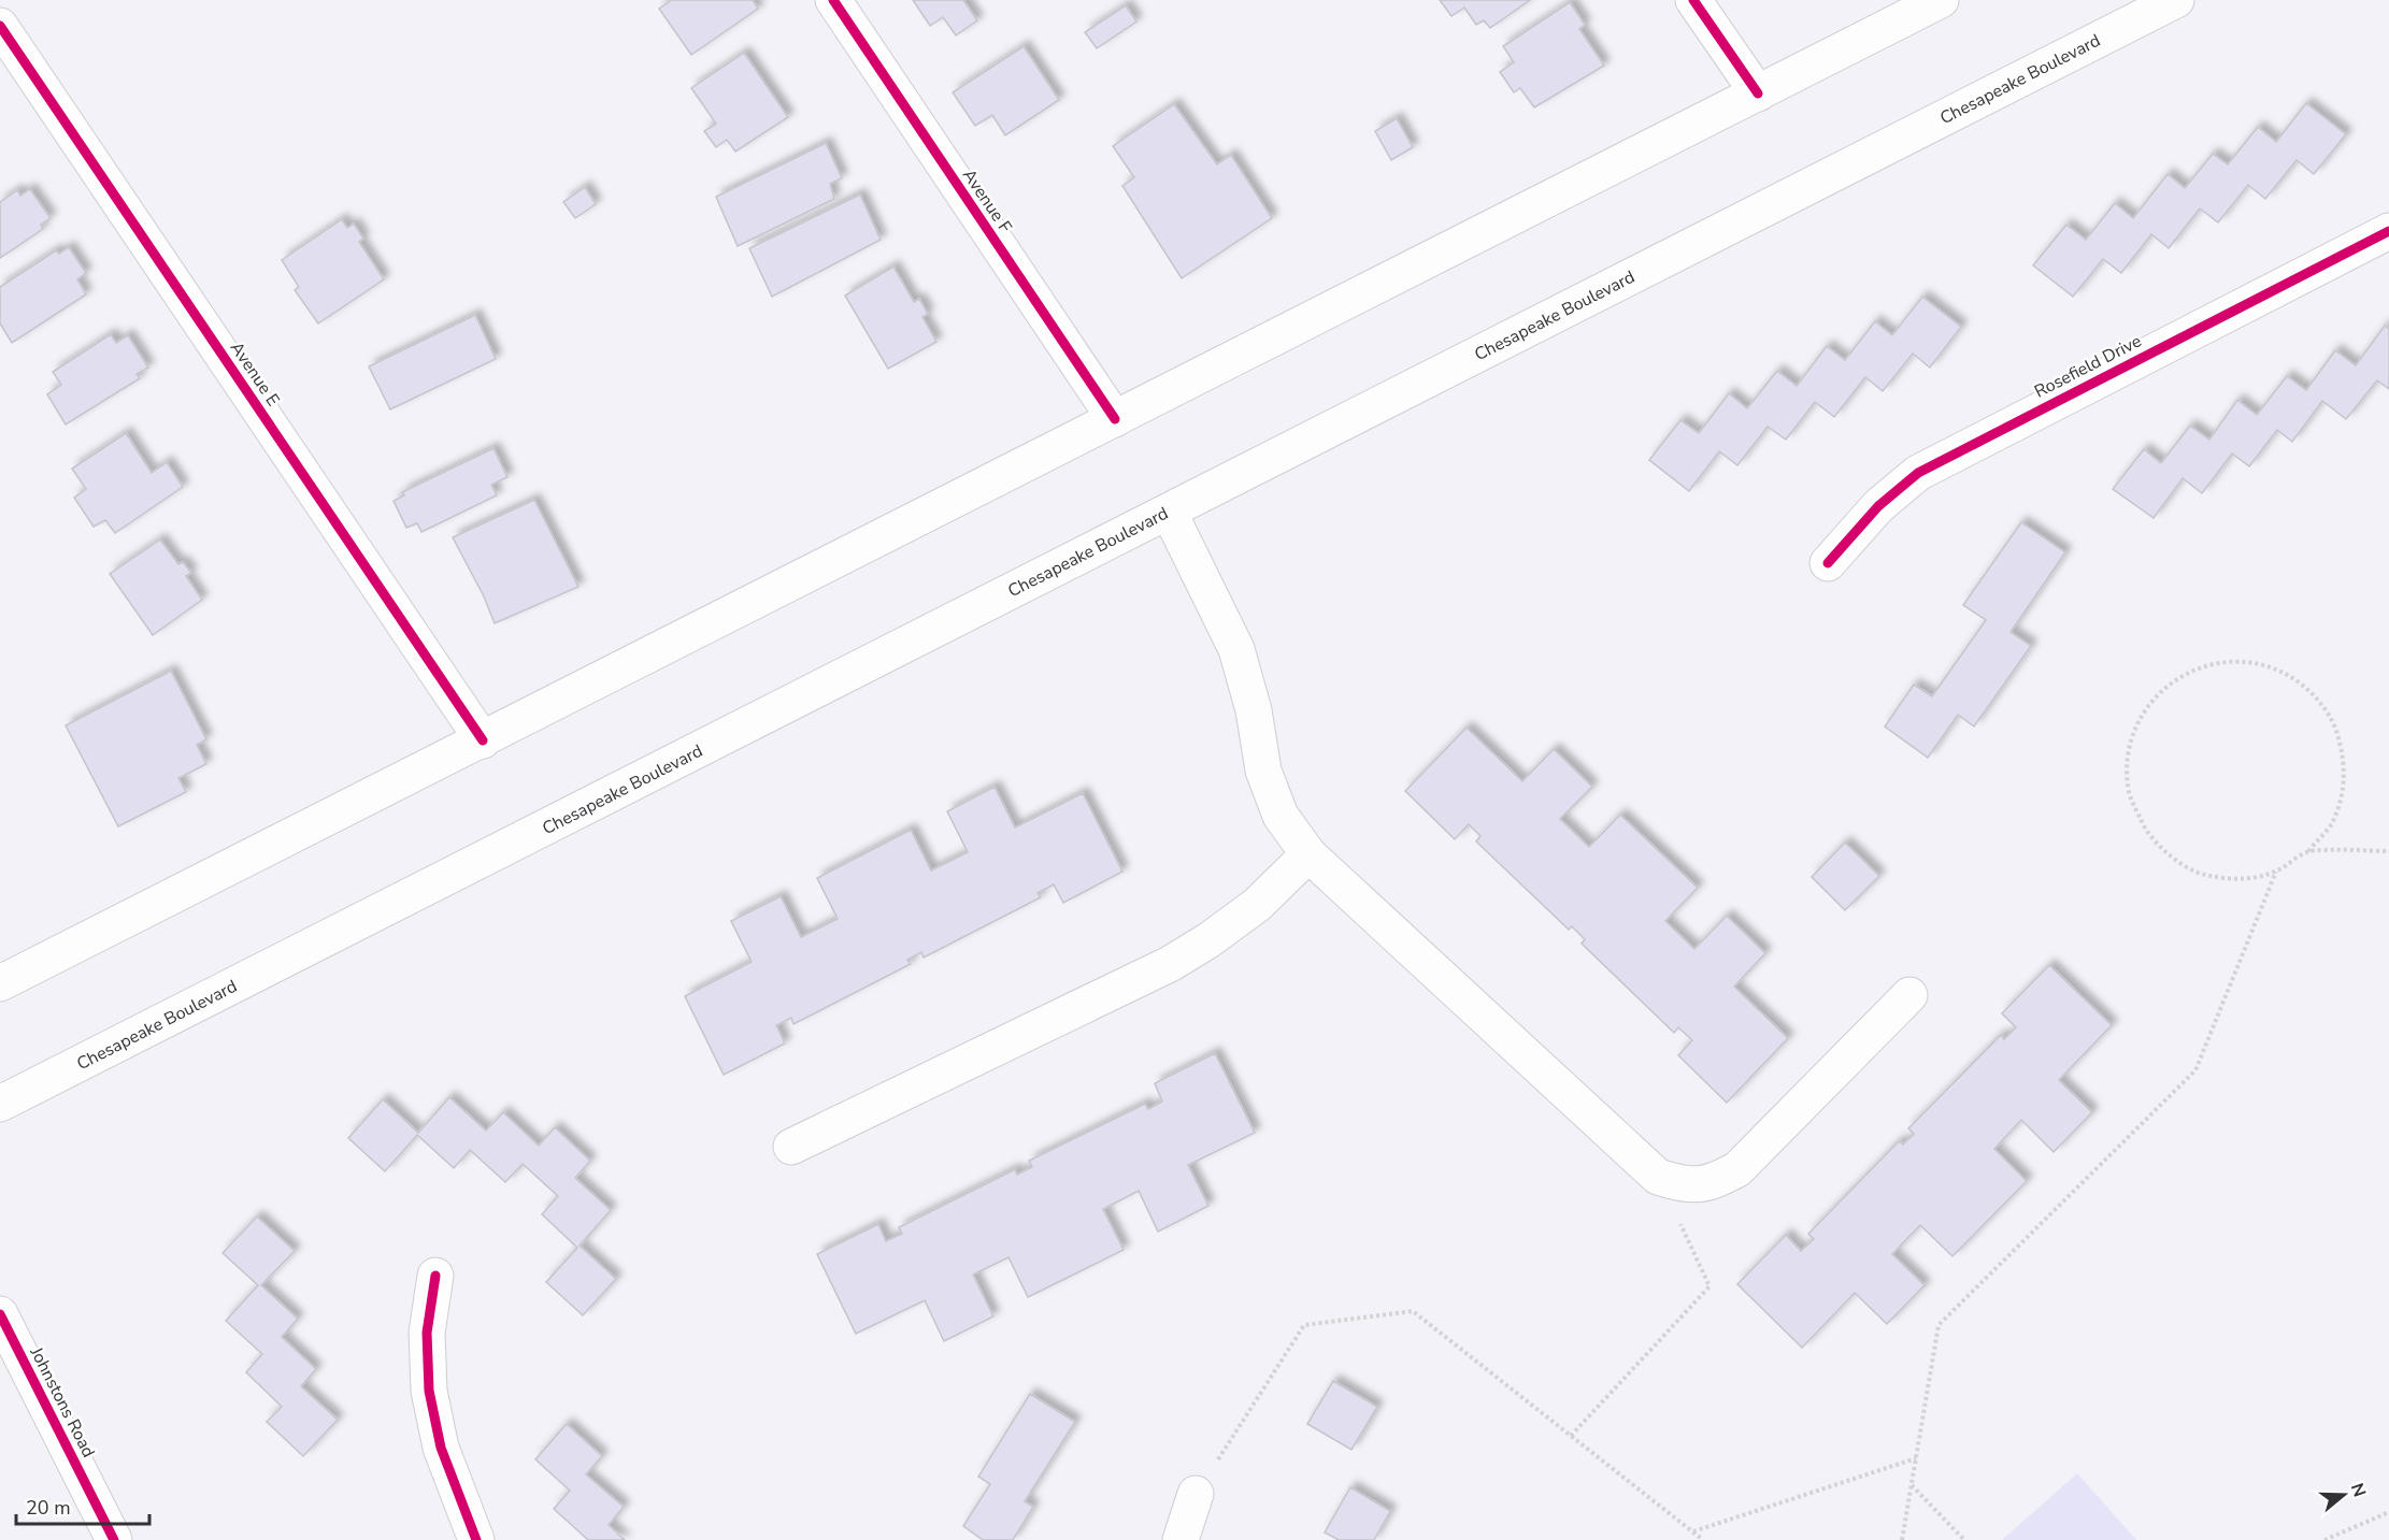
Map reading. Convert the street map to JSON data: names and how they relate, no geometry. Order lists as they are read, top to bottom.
{
  "streets": {
    "main road": [
      "Chesapeake Boulevard",
      "Avenue F",
      "Rosefield Drive",
      "Avenue E",
      "Johnstons Road"
    ]
  },
  "scale_bar": "20 m",
  "north": "right"
}
